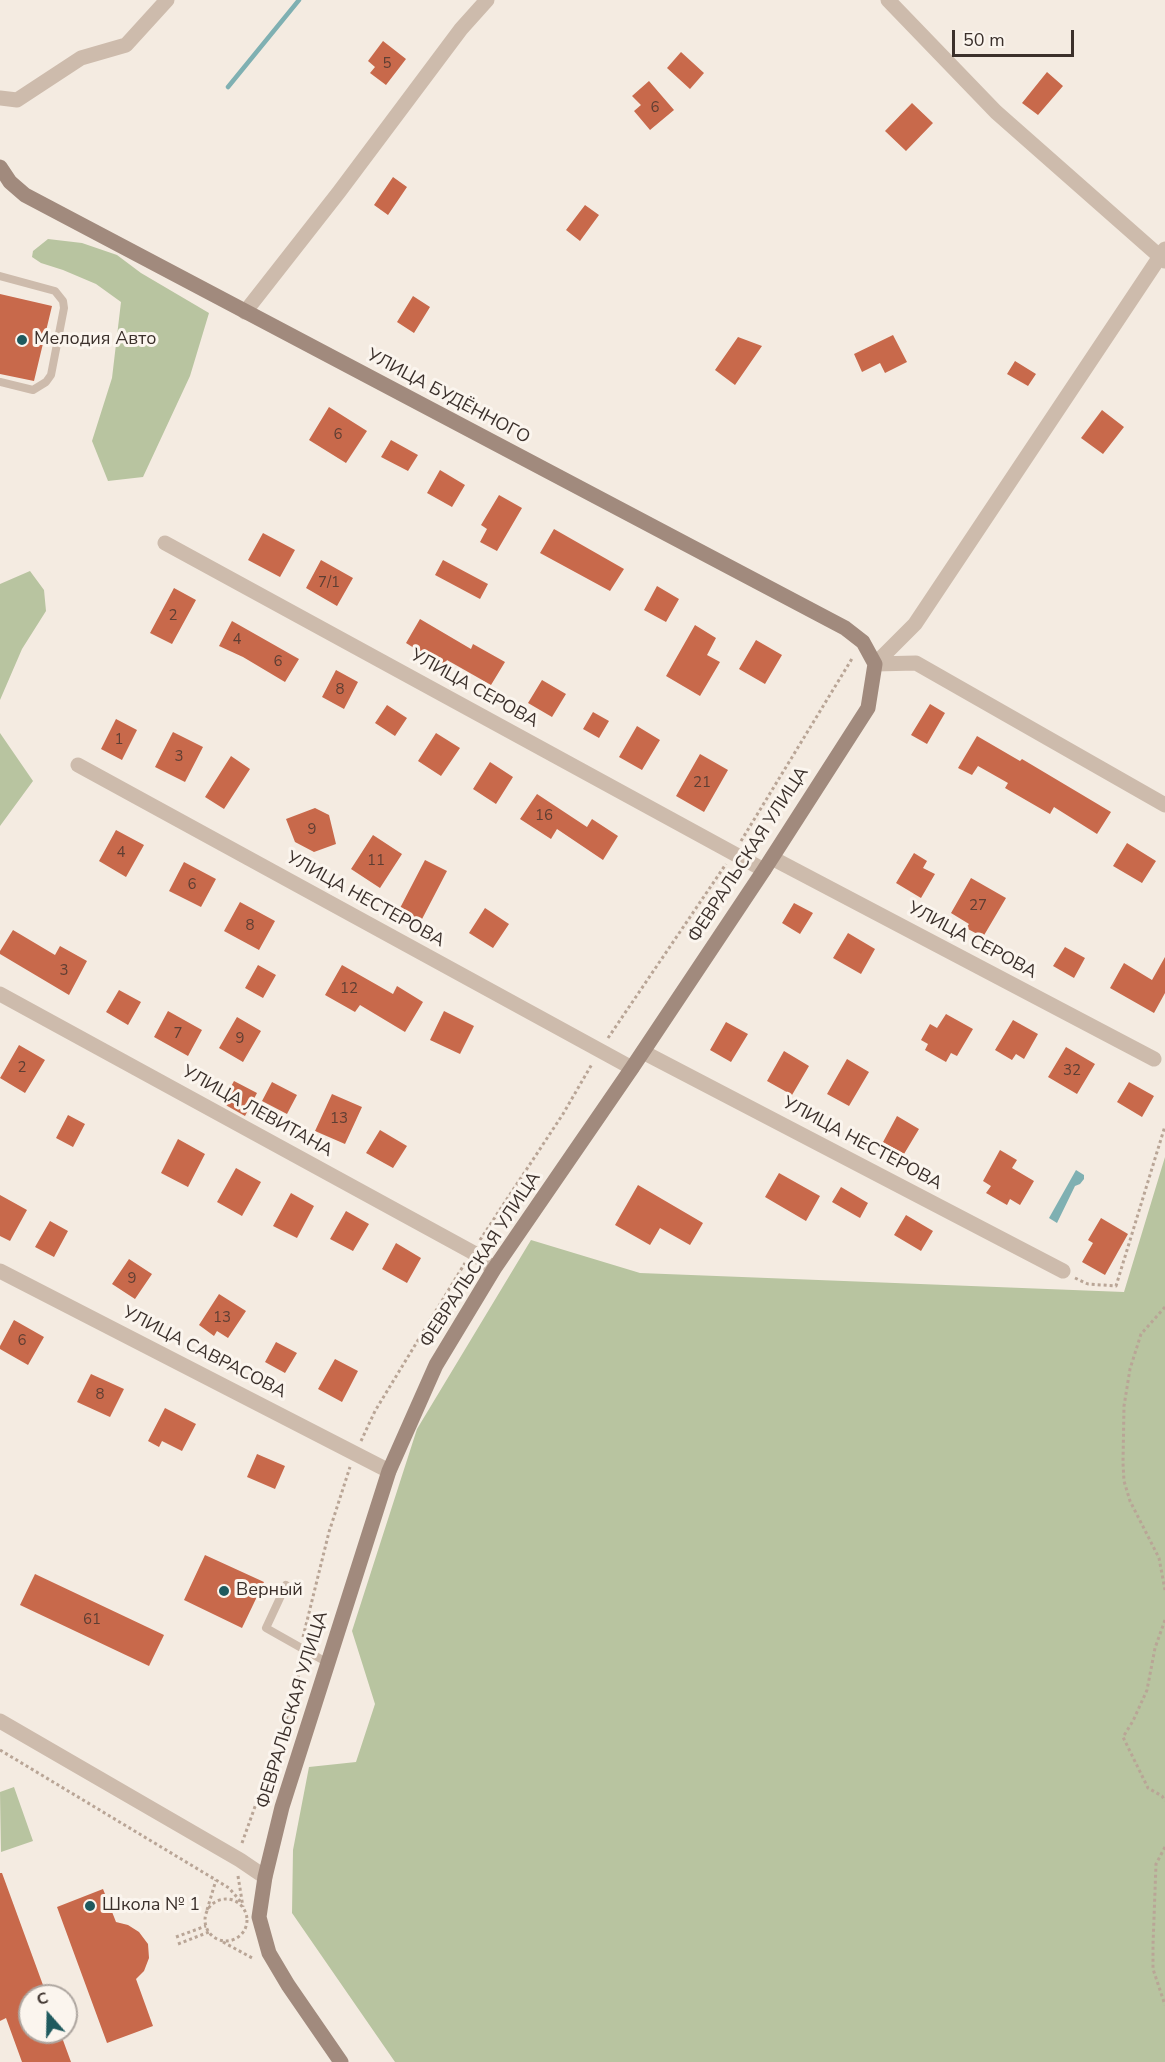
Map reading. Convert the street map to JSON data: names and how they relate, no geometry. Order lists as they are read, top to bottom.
{
  "streets": {
    "main road": ["УЛИЦА БУДЁННОГО", "ФЕВРАЛЬСКАЯ УЛИЦА"],
    "street": [
      "УЛИЦА СЕРОВА",
      "УЛИЦА НЕСТЕРОВА",
      "УЛИЦА ЛЕВИТАНА",
      "УЛИЦА САВРАСОВА"
    ]
  },
  "crossings": [
    ["УЛИЦА БУДЁННОГО", "ФЕВРАЛЬСКАЯ УЛИЦА"],
    ["УЛИЦА СЕРОВА", "ФЕВРАЛЬСКАЯ УЛИЦА"],
    ["ФЕВРАЛЬСКАЯ УЛИЦА", "УЛИЦА НЕСТЕРОВА"],
    ["ФЕВРАЛЬСКАЯ УЛИЦА", "УЛИЦА ЛЕВИТАНА"],
    ["ФЕВРАЛЬСКАЯ УЛИЦА", "УЛИЦА САВРАСОВА"]
  ],
  "places": ["Мелодия Авто", "Верный", "Школа № 1"],
  "house_numbers": [
    "5",
    "6",
    "6",
    "7/1",
    "2",
    "4",
    "6",
    "8",
    "1",
    "3",
    "21",
    "16",
    "9",
    "4",
    "11",
    "6",
    "27",
    "8",
    "3",
    "12",
    "7",
    "9",
    "2",
    "32",
    "13",
    "9",
    "13",
    "6",
    "8",
    "61"
  ],
  "scale_bar": "50 m",
  "north": "top"
}
